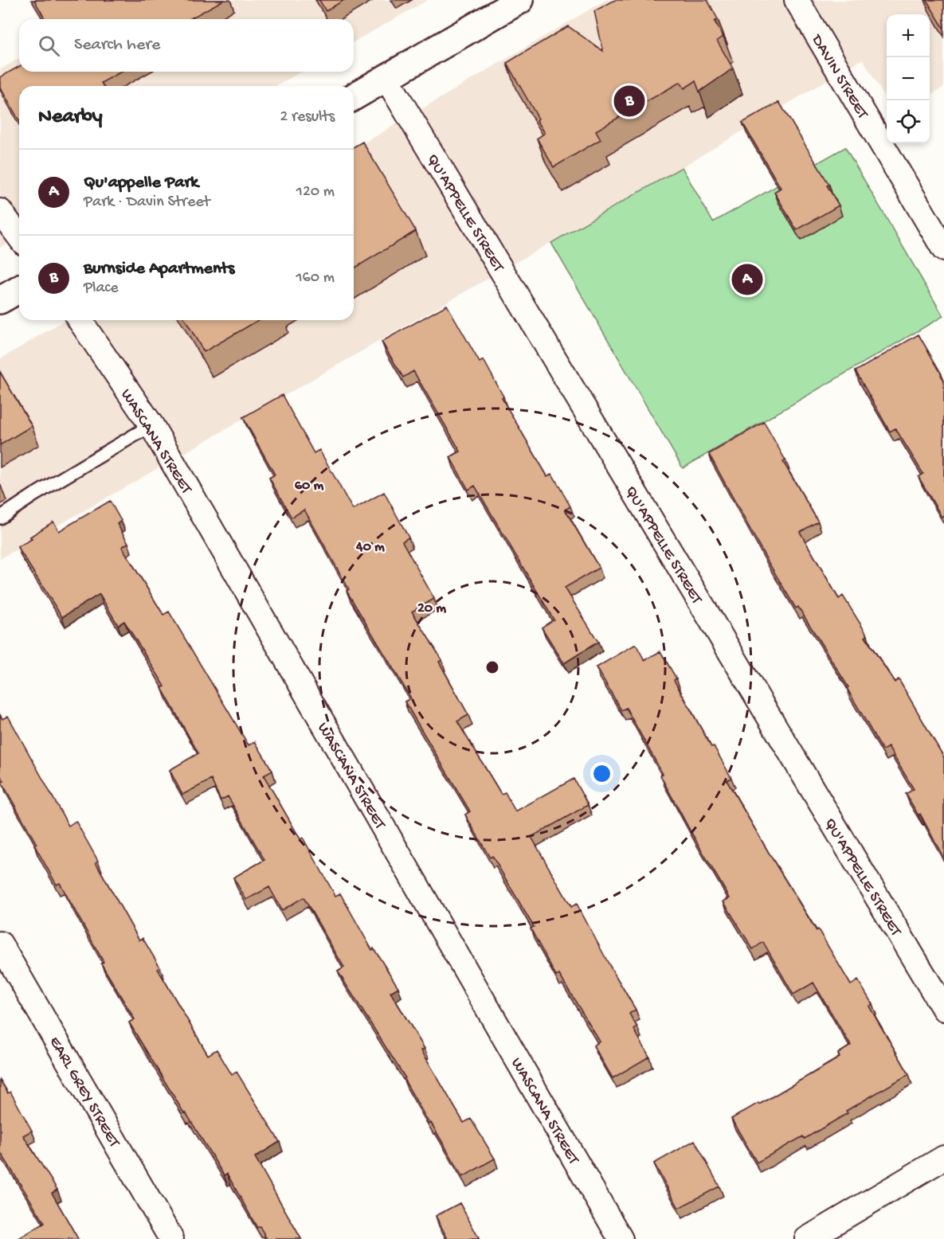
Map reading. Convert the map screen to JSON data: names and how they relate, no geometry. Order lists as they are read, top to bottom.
{
  "streets": {
    "street": [
      "DAVIN STREET",
      "QU'APPELLE STREET",
      "WASCANA STREET",
      "EARL GREY STREET"
    ]
  },
  "page": {
    "map_buttons": ["+", "−"],
    "search": "Search here",
    "pins": ["B", "A"],
    "heading": ["Nearby", "2 results"],
    "list": [
      {
        "mark": "A",
        "name": "Qu'appelle Park",
        "note": "Park · Davin Street",
        "value": "120 m"
      },
      {
        "mark": "B",
        "name": "Burnside Apartments",
        "note": "Place",
        "value": "160 m"
      }
    ]
  },
  "rings": ["60 m", "40 m", "20 m"]
}
